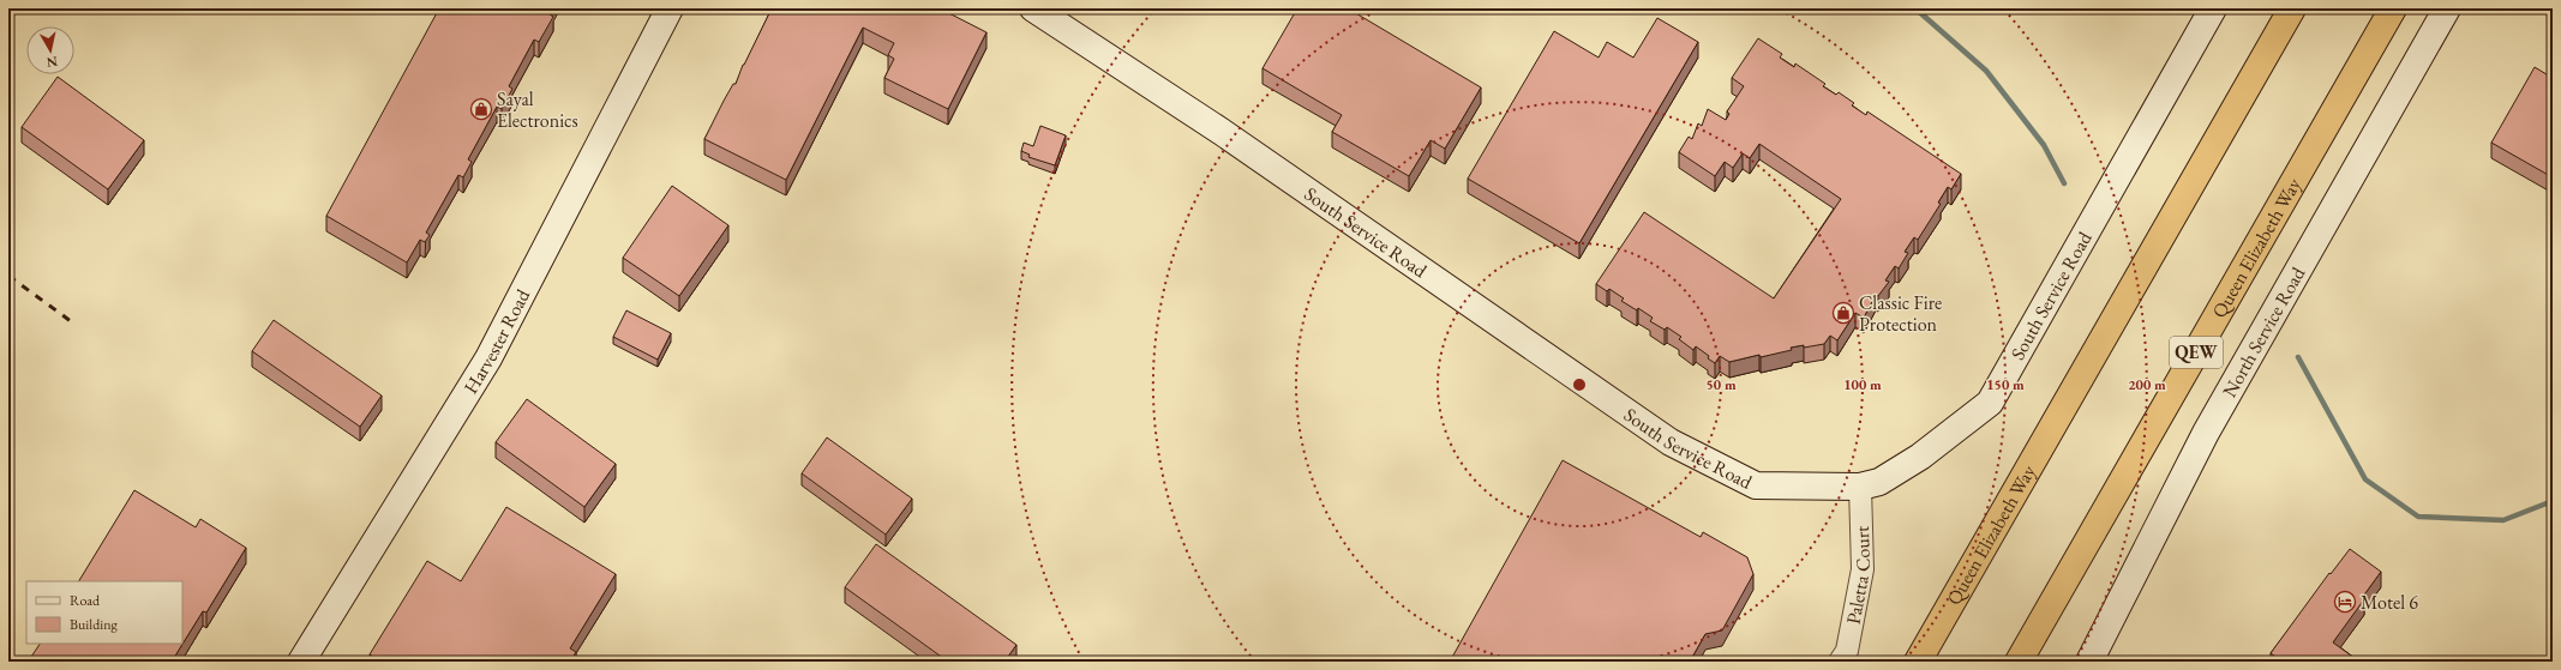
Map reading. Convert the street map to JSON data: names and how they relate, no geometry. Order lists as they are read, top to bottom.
{
  "streets": {
    "highway": ["Queen Elizabeth Way", "QEW"],
    "street": [
      "South Service Road",
      "North Service Road",
      "Harvester Road",
      "Paletta Court"
    ]
  },
  "crossings": [
    ["South Service Road", "Paletta Court"]
  ],
  "places": {
    "shop": ["Sayal Electronics", "Classic Fire Protection"],
    "hotel": ["Motel 6"]
  },
  "legend": ["Road", "Building"],
  "north": "bottom",
  "rings": [
    "50 m",
    "100 m",
    "150 m",
    "200 m"
  ]
}
